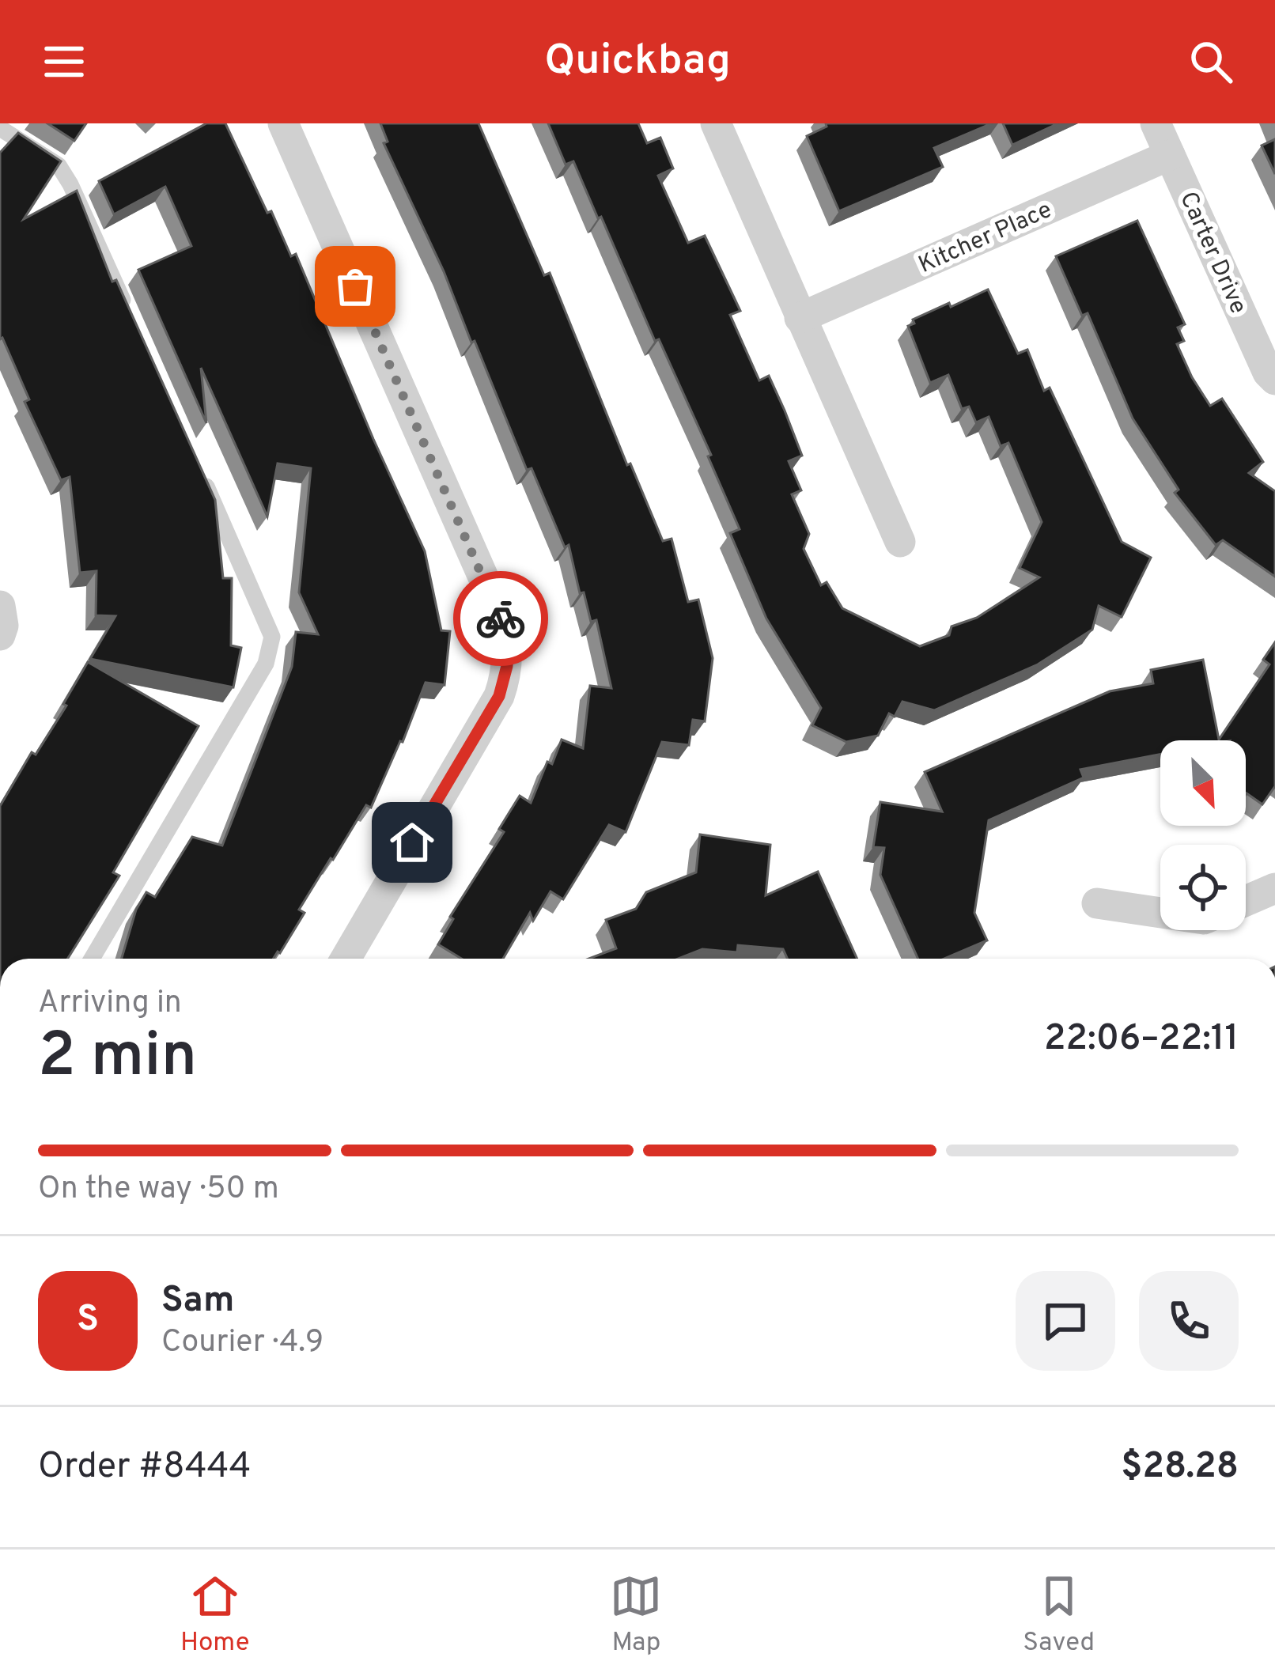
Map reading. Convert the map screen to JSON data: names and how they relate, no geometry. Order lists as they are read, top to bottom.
{
  "streets": {
    "street": ["Kitcher Place", "Carter Drive"]
  },
  "crossings": [
    ["Kitcher Place", "Carter Drive"]
  ],
  "north": "bottom right",
  "page": {
    "header": "Quickbag",
    "heading": ["2 min", "Arriving in", "22:06–22:11"],
    "panel": [
      "Sam",
      "Courier · 4.9",
      "Order #8444",
      "$28.28"
    ],
    "bar": "On the way · 50 m",
    "round": "S",
    "tabs": ["Home", "Map", "Saved"]
  }
}
